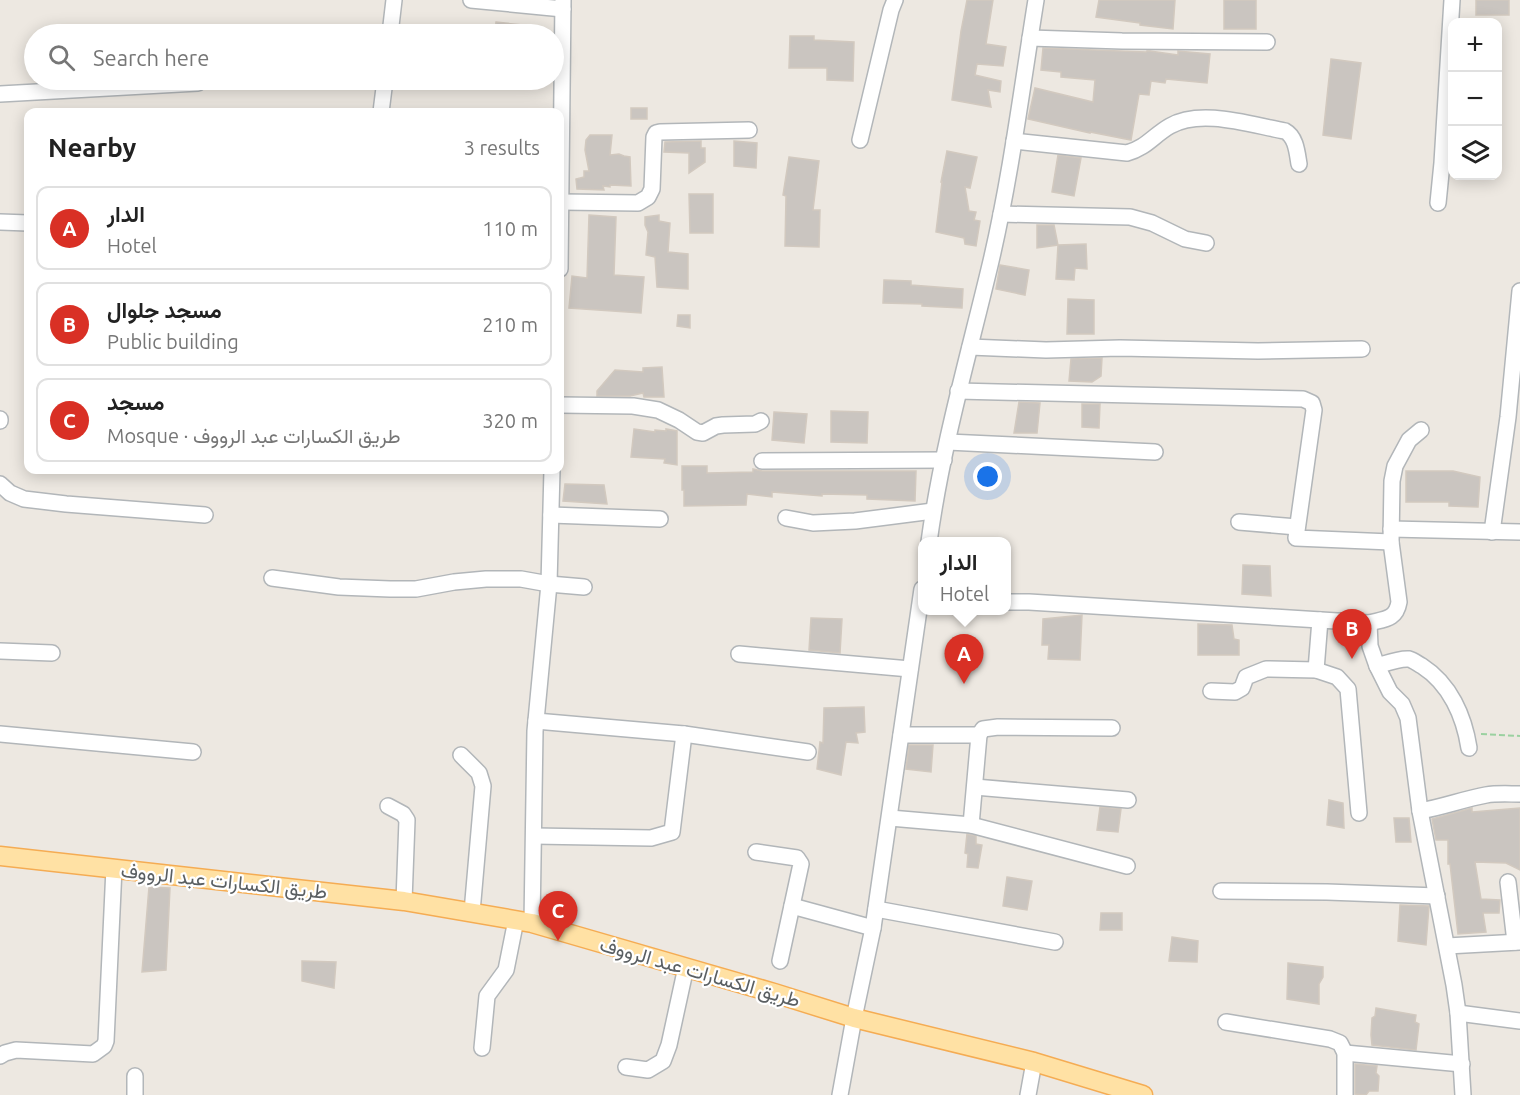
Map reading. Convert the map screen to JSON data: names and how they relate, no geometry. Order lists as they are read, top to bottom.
{
  "streets": {
    "main road": ["طريق الكسارات عبد الرووف"]
  },
  "page": {
    "map_buttons": ["+", "−"],
    "search": "Search here",
    "heading": ["Nearby", "3 results"],
    "list": [
      {
        "mark": "A",
        "name": "الدار",
        "note": "Hotel",
        "value": "110 m"
      },
      {
        "mark": "B",
        "name": "مسجد جلوال",
        "note": "Public building",
        "value": "210 m"
      },
      {
        "mark": "C",
        "name": "مسجد",
        "note": "Mosque · طريق الكسارات عبد الرووف",
        "value": "320 m"
      }
    ],
    "popup": ["الدار", "Hotel"],
    "pins": ["B", "A", "C"]
  }
}
